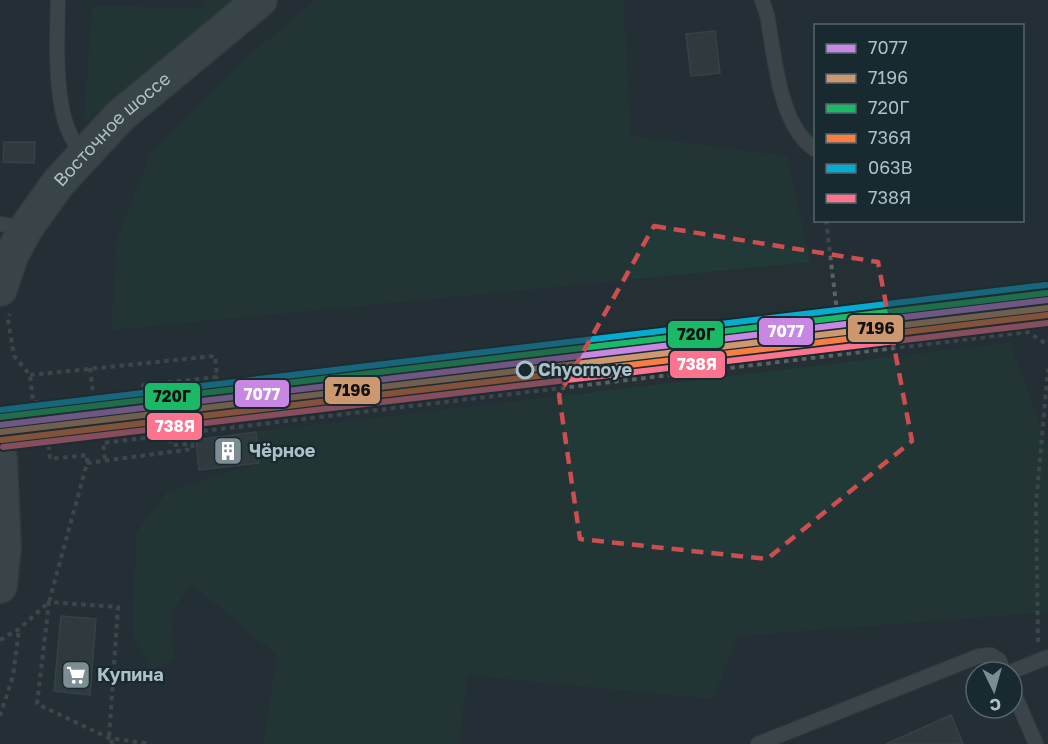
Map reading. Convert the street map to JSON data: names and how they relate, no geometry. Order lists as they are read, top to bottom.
{
  "streets": {
    "main road": ["Восточное шоссе"]
  },
  "places": {
    "other": ["Chyornoye"],
    "building": ["Чёрное"],
    "supermarket": ["Купина"]
  },
  "lines": [
    "transit line 063В",
    "transit line 720Г",
    "transit line 7077",
    "transit line 7196",
    "transit line 736Я",
    "transit line 738Я"
  ],
  "legend": [
    "7077",
    "7196",
    "720Г",
    "736Я",
    "063В",
    "738Я"
  ],
  "north": "bottom"
}
